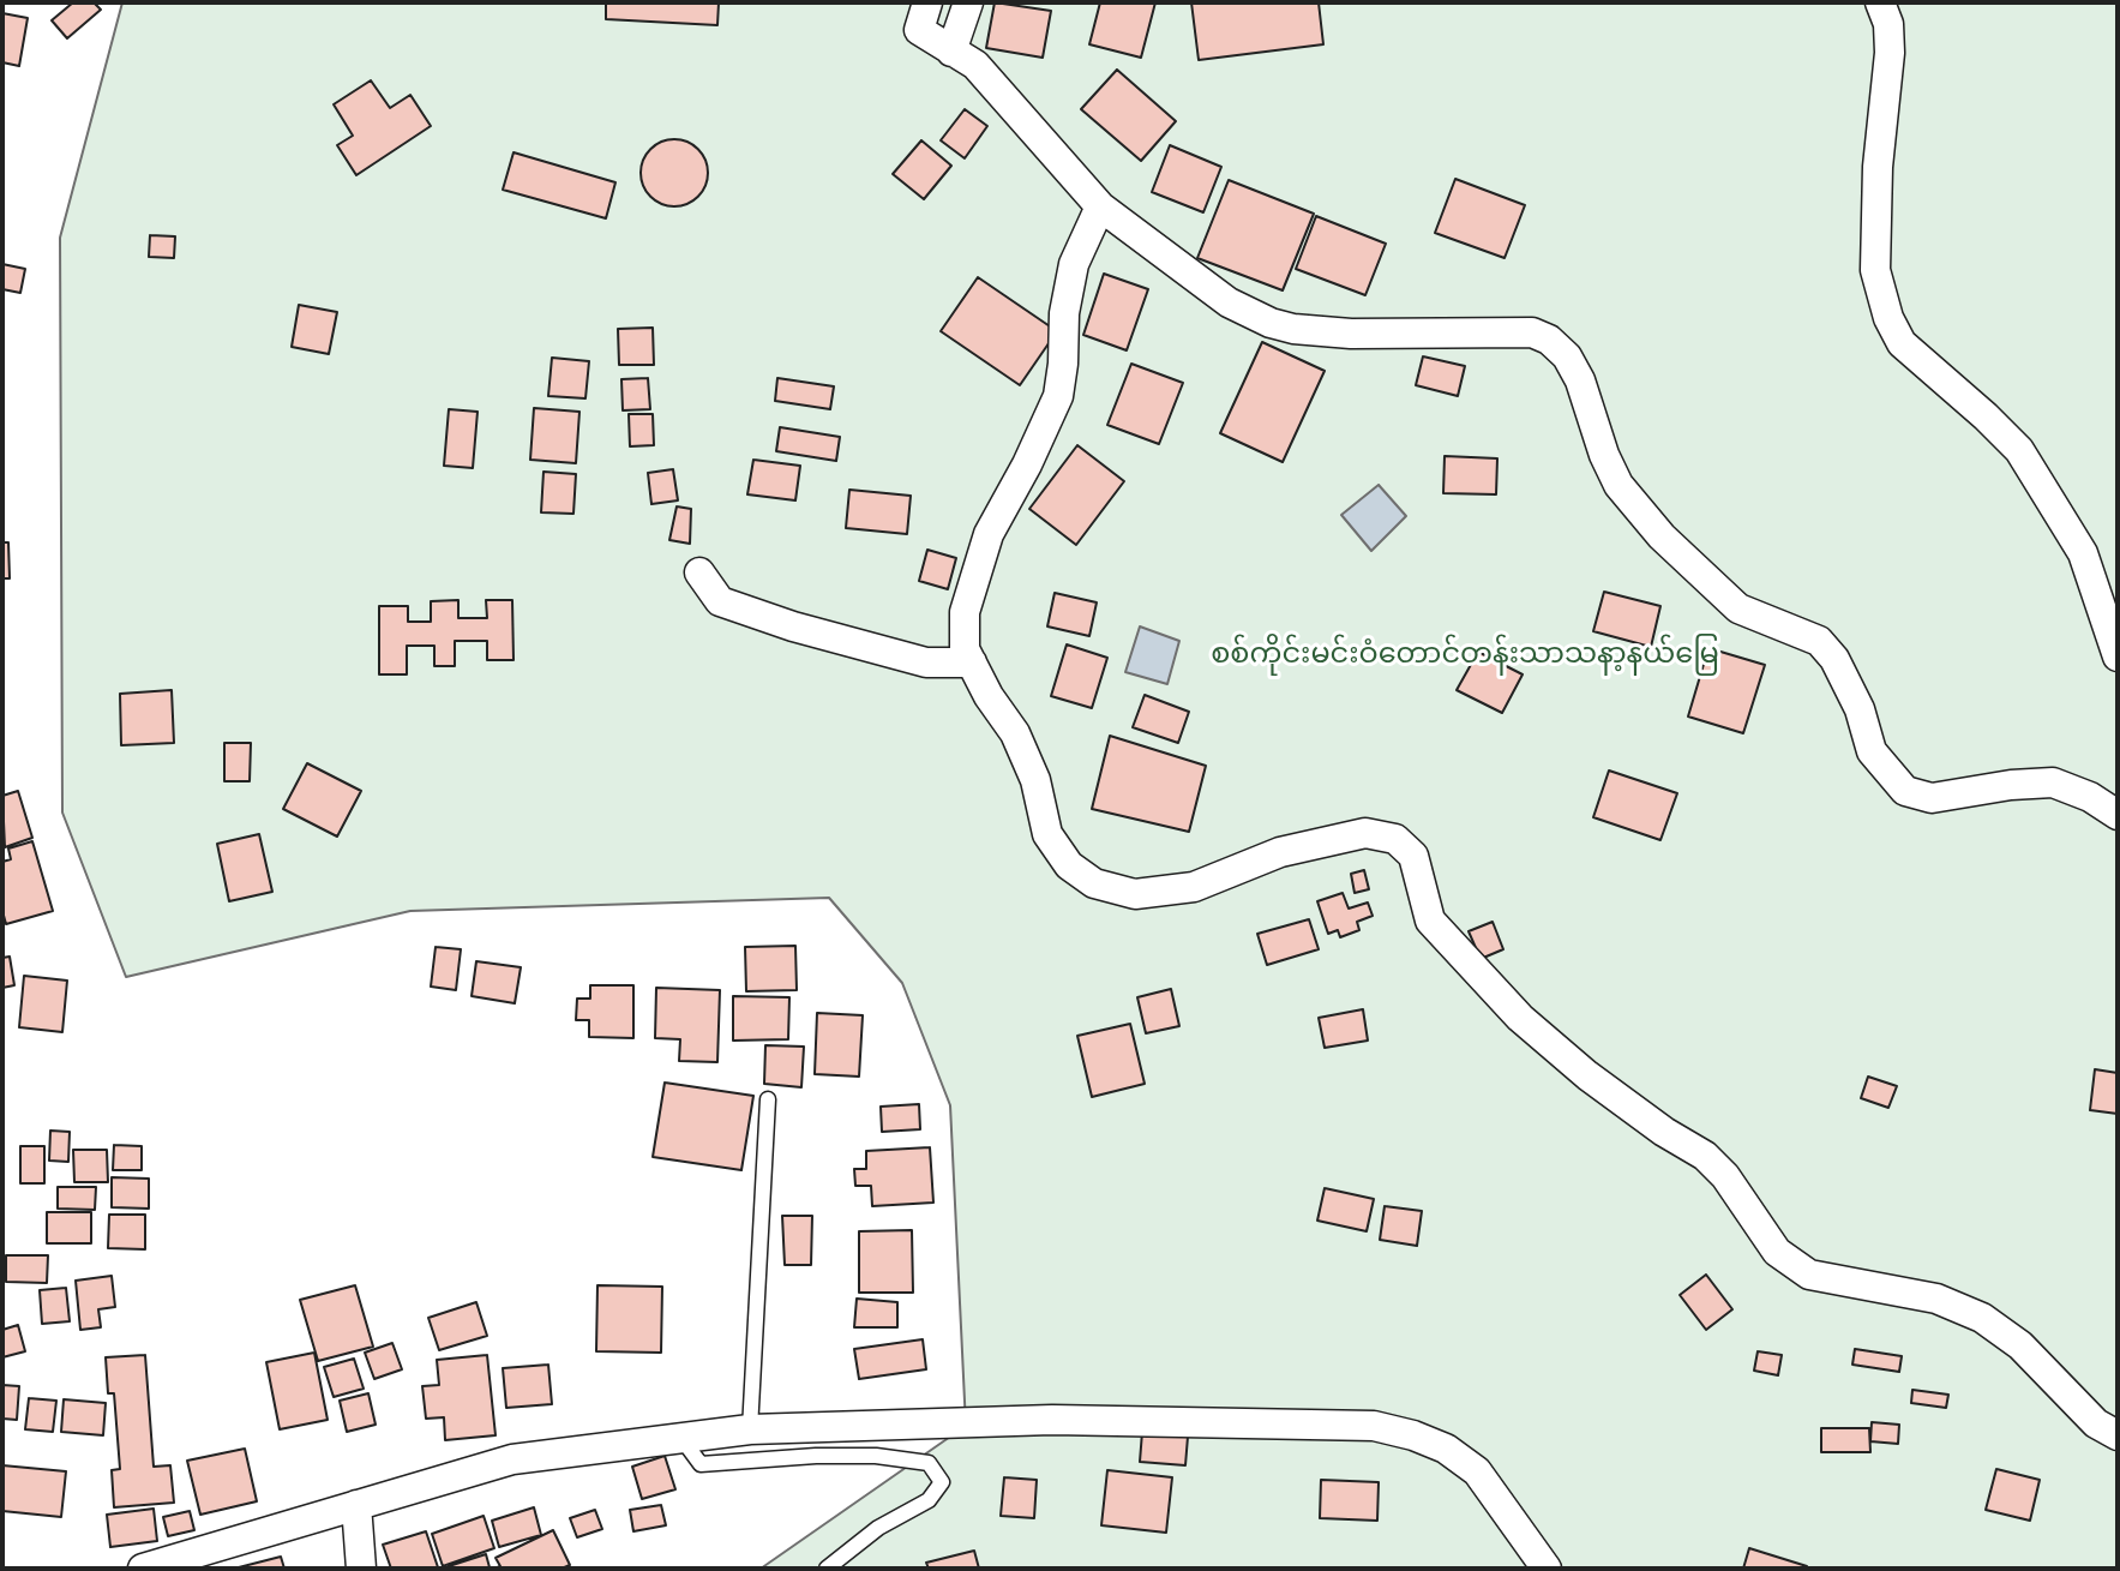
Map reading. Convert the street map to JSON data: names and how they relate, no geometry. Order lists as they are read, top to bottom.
{
  "parks": ["စစ်ကိုင်းမင်းဝံတောင်တန်းသာသနာ့နယ်မြေ"]
}
